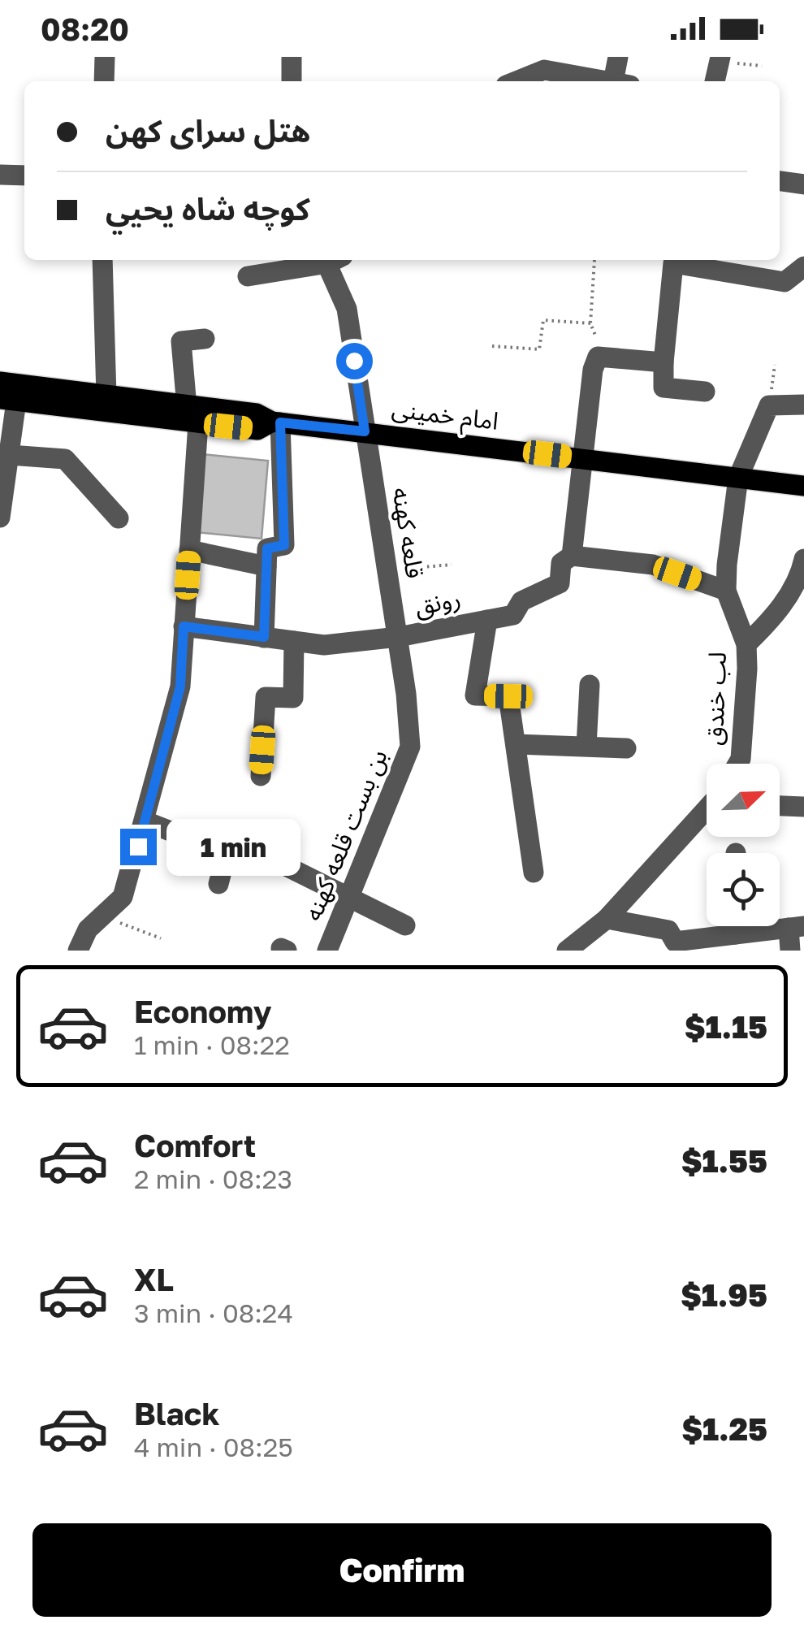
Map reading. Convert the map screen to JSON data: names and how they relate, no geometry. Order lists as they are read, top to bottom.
{
  "streets": {
    "main road": ["امام خمینی"],
    "street": [
      "قلعه کهنه",
      "رونق",
      "لب خندق",
      "بن بست قلعه کهنه"
    ]
  },
  "crossings": [
    ["امام خمینی", "قلعه کهنه"],
    ["امام خمینی", "رونق"],
    ["امام خمینی", "لب خندق"],
    ["قلعه کهنه", "رونق"],
    ["قلعه کهنه", "بن بست قلعه کهنه"],
    ["رونق", "بن بست قلعه کهنه"]
  ],
  "north": "top right",
  "page": {
    "status": "08:20",
    "banner": ["هتل سرای کهن", "کوچه شاه يحيي"],
    "bubble": "1 min",
    "list": [
      {
        "name": "Economy",
        "note": "1 min · 08:22",
        "value": "$1.15"
      },
      {
        "name": "Comfort",
        "note": "2 min · 08:23",
        "value": "$1.55"
      },
      {
        "name": "XL",
        "note": "3 min · 08:24",
        "value": "$1.95"
      },
      {
        "name": "Black",
        "note": "4 min · 08:25",
        "value": "$1.25"
      }
    ],
    "buttons": "Confirm"
  }
}
